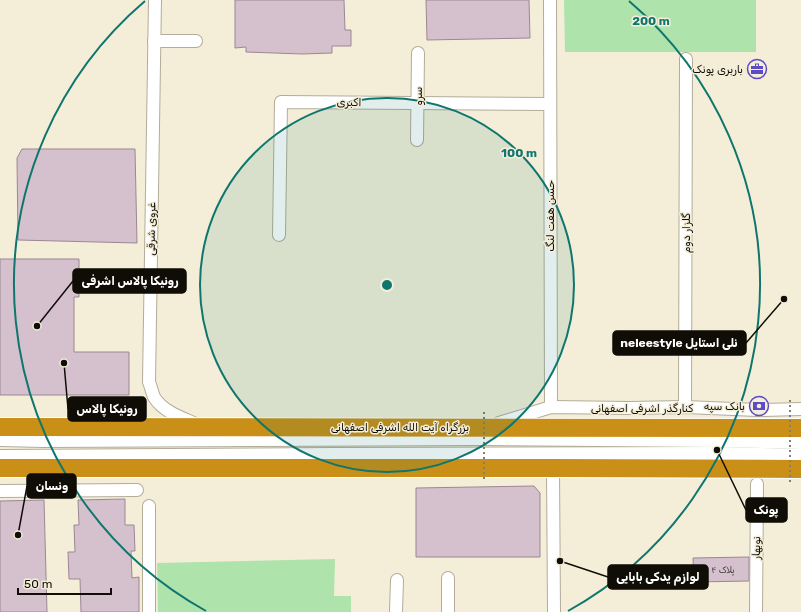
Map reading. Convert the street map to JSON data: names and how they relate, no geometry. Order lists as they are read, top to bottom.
{
  "streets": {
    "highway": ["بزرگراه آیت الله اشرفی اصفهانی"],
    "street": [
      "سرو",
      "اکبری",
      "حسن هفت لنگ",
      "غروی شرقی",
      "گلزار دوم",
      "کنارگذر اشرفی اصفهانی",
      "نوبهار"
    ]
  },
  "crossings": [
    ["سرو", "اکبری"],
    ["اکبری", "حسن هفت لنگ"],
    ["حسن هفت لنگ", "کنارگذر اشرفی اصفهانی"],
    ["غروی شرقی", "بزرگراه آیت الله اشرفی اصفهانی"],
    ["گلزار دوم", "کنارگذر اشرفی اصفهانی"],
    ["کنارگذر اشرفی اصفهانی", "بزرگراه آیت الله اشرفی اصفهانی"]
  ],
  "places": {
    "office": ["باربری پونک"],
    "other": [
      "neleestyle نلی استایل",
      "رونیکا پالاس اشرفی",
      "رونیکا پالاس",
      "پونک",
      "ونسان",
      "لوازم یدکی بابایی"
    ],
    "bank": ["بانک سپه"]
  },
  "house_numbers": ["پلاک ۴"],
  "scale_bar": "50 m",
  "rings": ["200 m", "100 m"]
}
